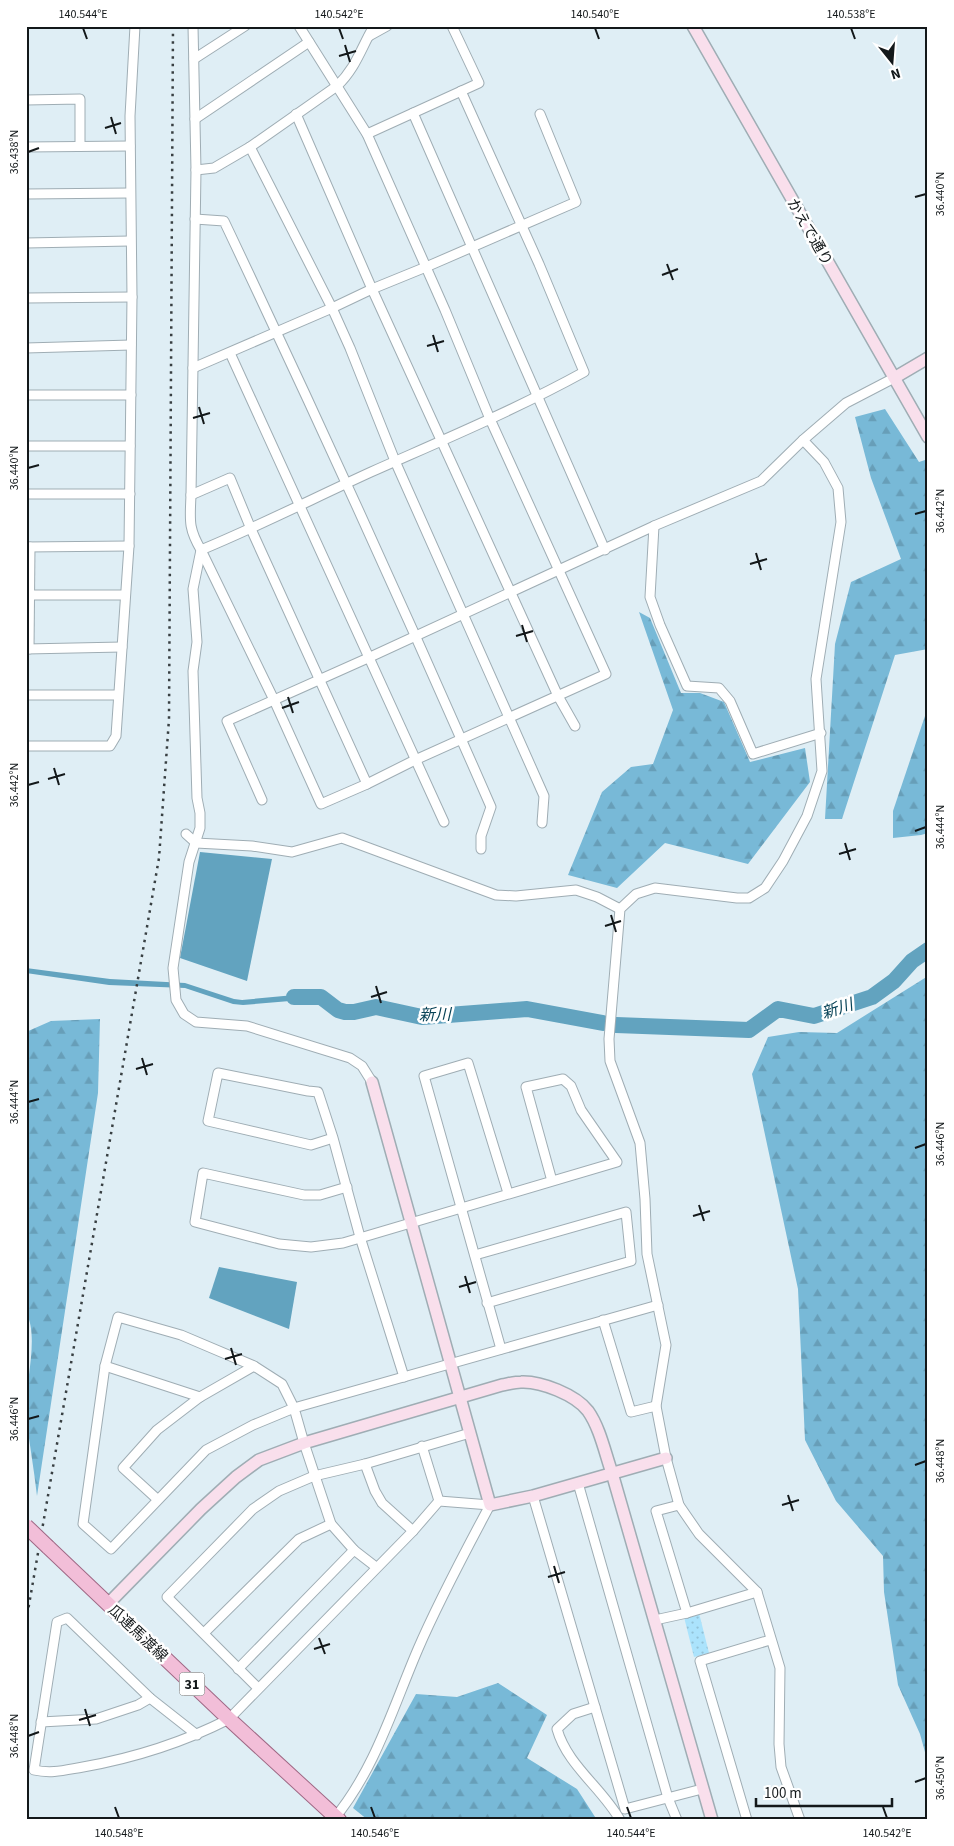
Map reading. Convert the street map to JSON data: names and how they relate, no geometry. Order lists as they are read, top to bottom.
{
  "streets": {
    "main road": ["瓜連馬渡線", "31"],
    "street": ["かえで通り"]
  },
  "water": ["新川"],
  "scale_bar": "100 m",
  "north": "bottom",
  "coordinates": [
    "140.544°E",
    "140.542°E",
    "140.540°E",
    "140.538°E",
    "36.438°N",
    "36.440°N",
    "36.442°N",
    "36.444°N",
    "36.446°N",
    "36.448°N",
    "36.450°N",
    "140.548°E",
    "140.546°E"
  ]
}
